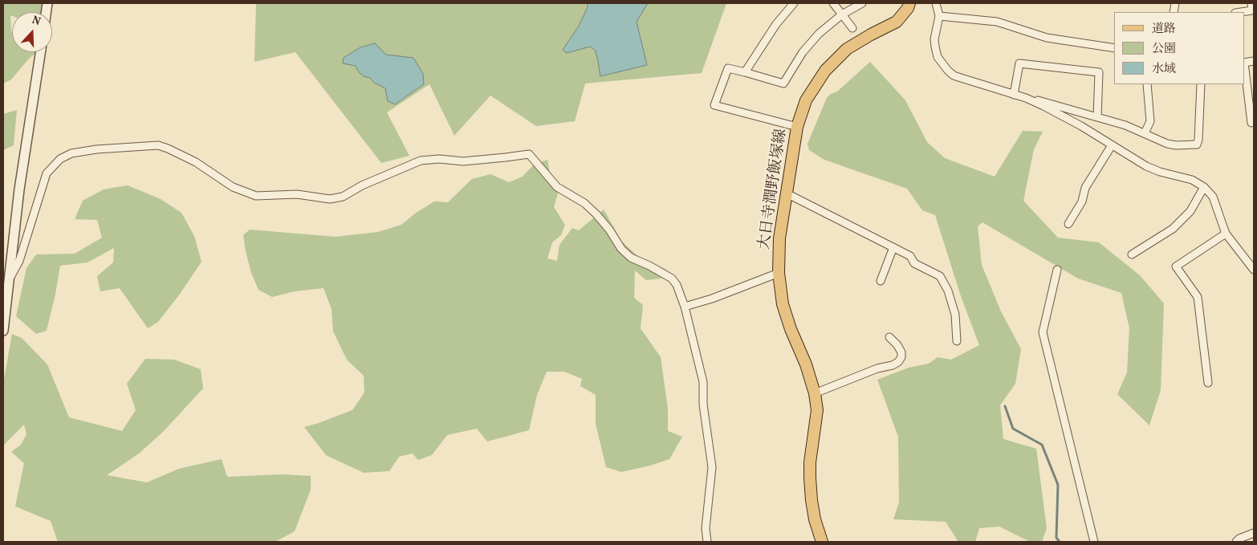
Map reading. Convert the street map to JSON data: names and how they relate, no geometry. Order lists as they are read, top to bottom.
{
  "streets": {
    "main road": ["大日寺潤野飯塚線"]
  },
  "legend": ["道路", "公園", "水域"],
  "north": "top"
}
